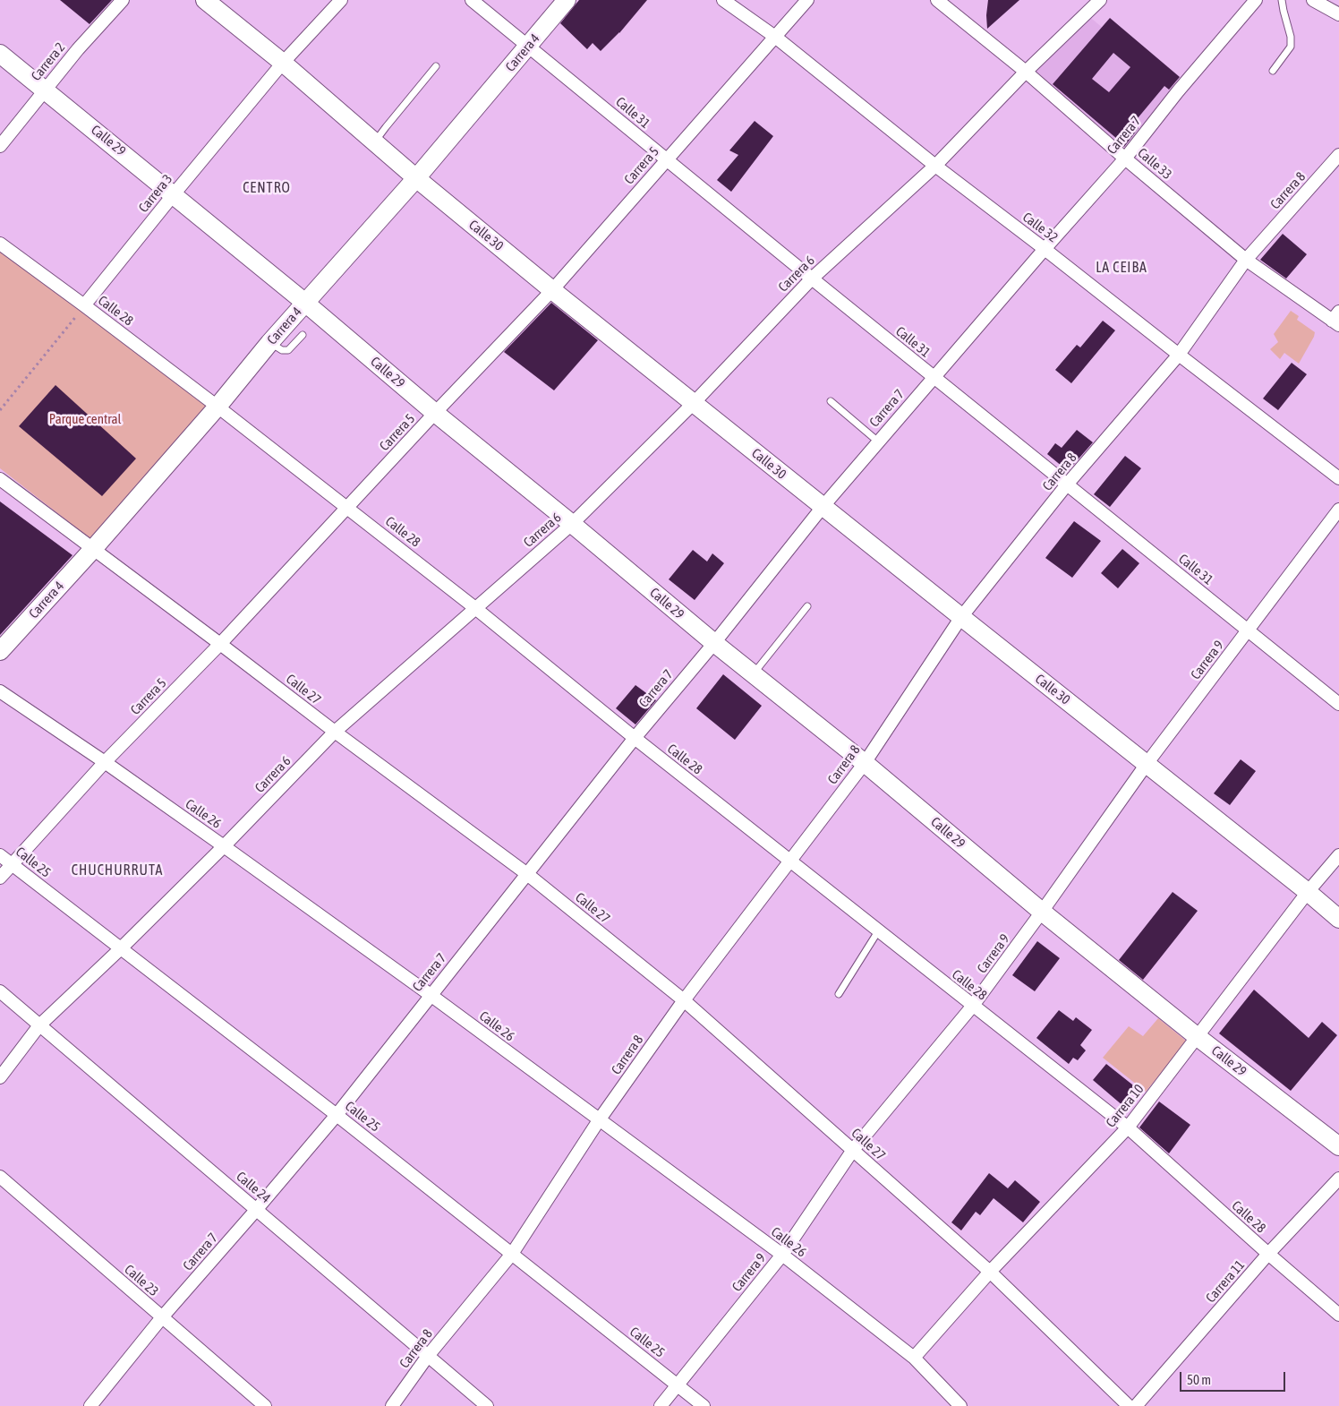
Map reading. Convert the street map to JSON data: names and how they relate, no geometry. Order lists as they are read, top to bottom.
{
  "streets": {
    "street": [
      "Carrera 4",
      "Carrera 2",
      "Calle 31",
      "Carrera 7",
      "Calle 29",
      "Calle 33",
      "Carrera 5",
      "Carrera 8",
      "Carrera 3",
      "Calle 32",
      "Calle 30",
      "Carrera 6",
      "Calle 28",
      "Carrera 9",
      "Calle 27",
      "Calle 26",
      "Calle 25",
      "Carrera 10",
      "Calle 24",
      "Calle 23",
      "Carrera 11"
    ]
  },
  "crossings": [
    ["Carrera 4", "Calle 31"],
    ["Carrera 4", "Calle 29"],
    ["Carrera 4", "Calle 30"],
    ["Carrera 4", "Calle 28"],
    ["Carrera 4", "Calle 27"],
    ["Carrera 2", "Calle 29"],
    ["Calle 31", "Carrera 7"],
    ["Calle 31", "Carrera 5"],
    ["Calle 31", "Carrera 8"],
    ["Calle 31", "Carrera 6"],
    ["Calle 31", "Carrera 9"],
    ["Carrera 7", "Calle 29"],
    ["Carrera 7", "Calle 33"],
    ["Carrera 7", "Calle 32"],
    ["Carrera 7", "Calle 30"],
    ["Carrera 7", "Calle 28"],
    ["Carrera 7", "Calle 27"],
    ["Carrera 7", "Calle 26"],
    ["Carrera 7", "Calle 25"],
    ["Carrera 7", "Calle 24"],
    ["Carrera 7", "Calle 23"],
    ["Calle 29", "Carrera 5"],
    ["Calle 29", "Carrera 8"],
    ["Calle 29", "Carrera 3"],
    ["Calle 29", "Carrera 6"],
    ["Calle 29", "Carrera 9"],
    ["Calle 29", "Carrera 10"],
    ["Calle 33", "Carrera 8"],
    ["Calle 33", "Carrera 6"],
    ["Carrera 5", "Calle 32"],
    ["Carrera 5", "Calle 30"],
    ["Carrera 5", "Calle 28"],
    ["Carrera 5", "Calle 27"],
    ["Carrera 5", "Calle 26"],
    ["Carrera 5", "Calle 25"],
    ["Carrera 8", "Calle 32"],
    ["Carrera 8", "Calle 30"],
    ["Carrera 8", "Calle 28"],
    ["Carrera 8", "Calle 27"],
    ["Carrera 8", "Calle 26"],
    ["Carrera 8", "Calle 25"],
    ["Carrera 8", "Calle 24"],
    ["Carrera 3", "Calle 30"],
    ["Carrera 3", "Calle 28"],
    ["Calle 32", "Carrera 6"],
    ["Calle 30", "Carrera 6"],
    ["Calle 30", "Carrera 9"],
    ["Calle 30", "Carrera 10"],
    ["Carrera 6", "Calle 28"],
    ["Carrera 6", "Calle 27"],
    ["Carrera 6", "Calle 26"],
    ["Carrera 6", "Calle 25"],
    ["Carrera 6", "Calle 24"],
    ["Calle 28", "Carrera 9"],
    ["Calle 28", "Carrera 10"],
    ["Calle 28", "Carrera 11"],
    ["Carrera 9", "Calle 27"],
    ["Carrera 9", "Calle 26"],
    ["Carrera 9", "Calle 25"],
    ["Calle 27", "Carrera 10"],
    ["Calle 26", "Carrera 10"]
  ],
  "districts": ["CENTRO", "LA CEIBA", "CHUCHURRUTA"],
  "parks": ["Parque central"],
  "scale_bar": "50 m"
}
